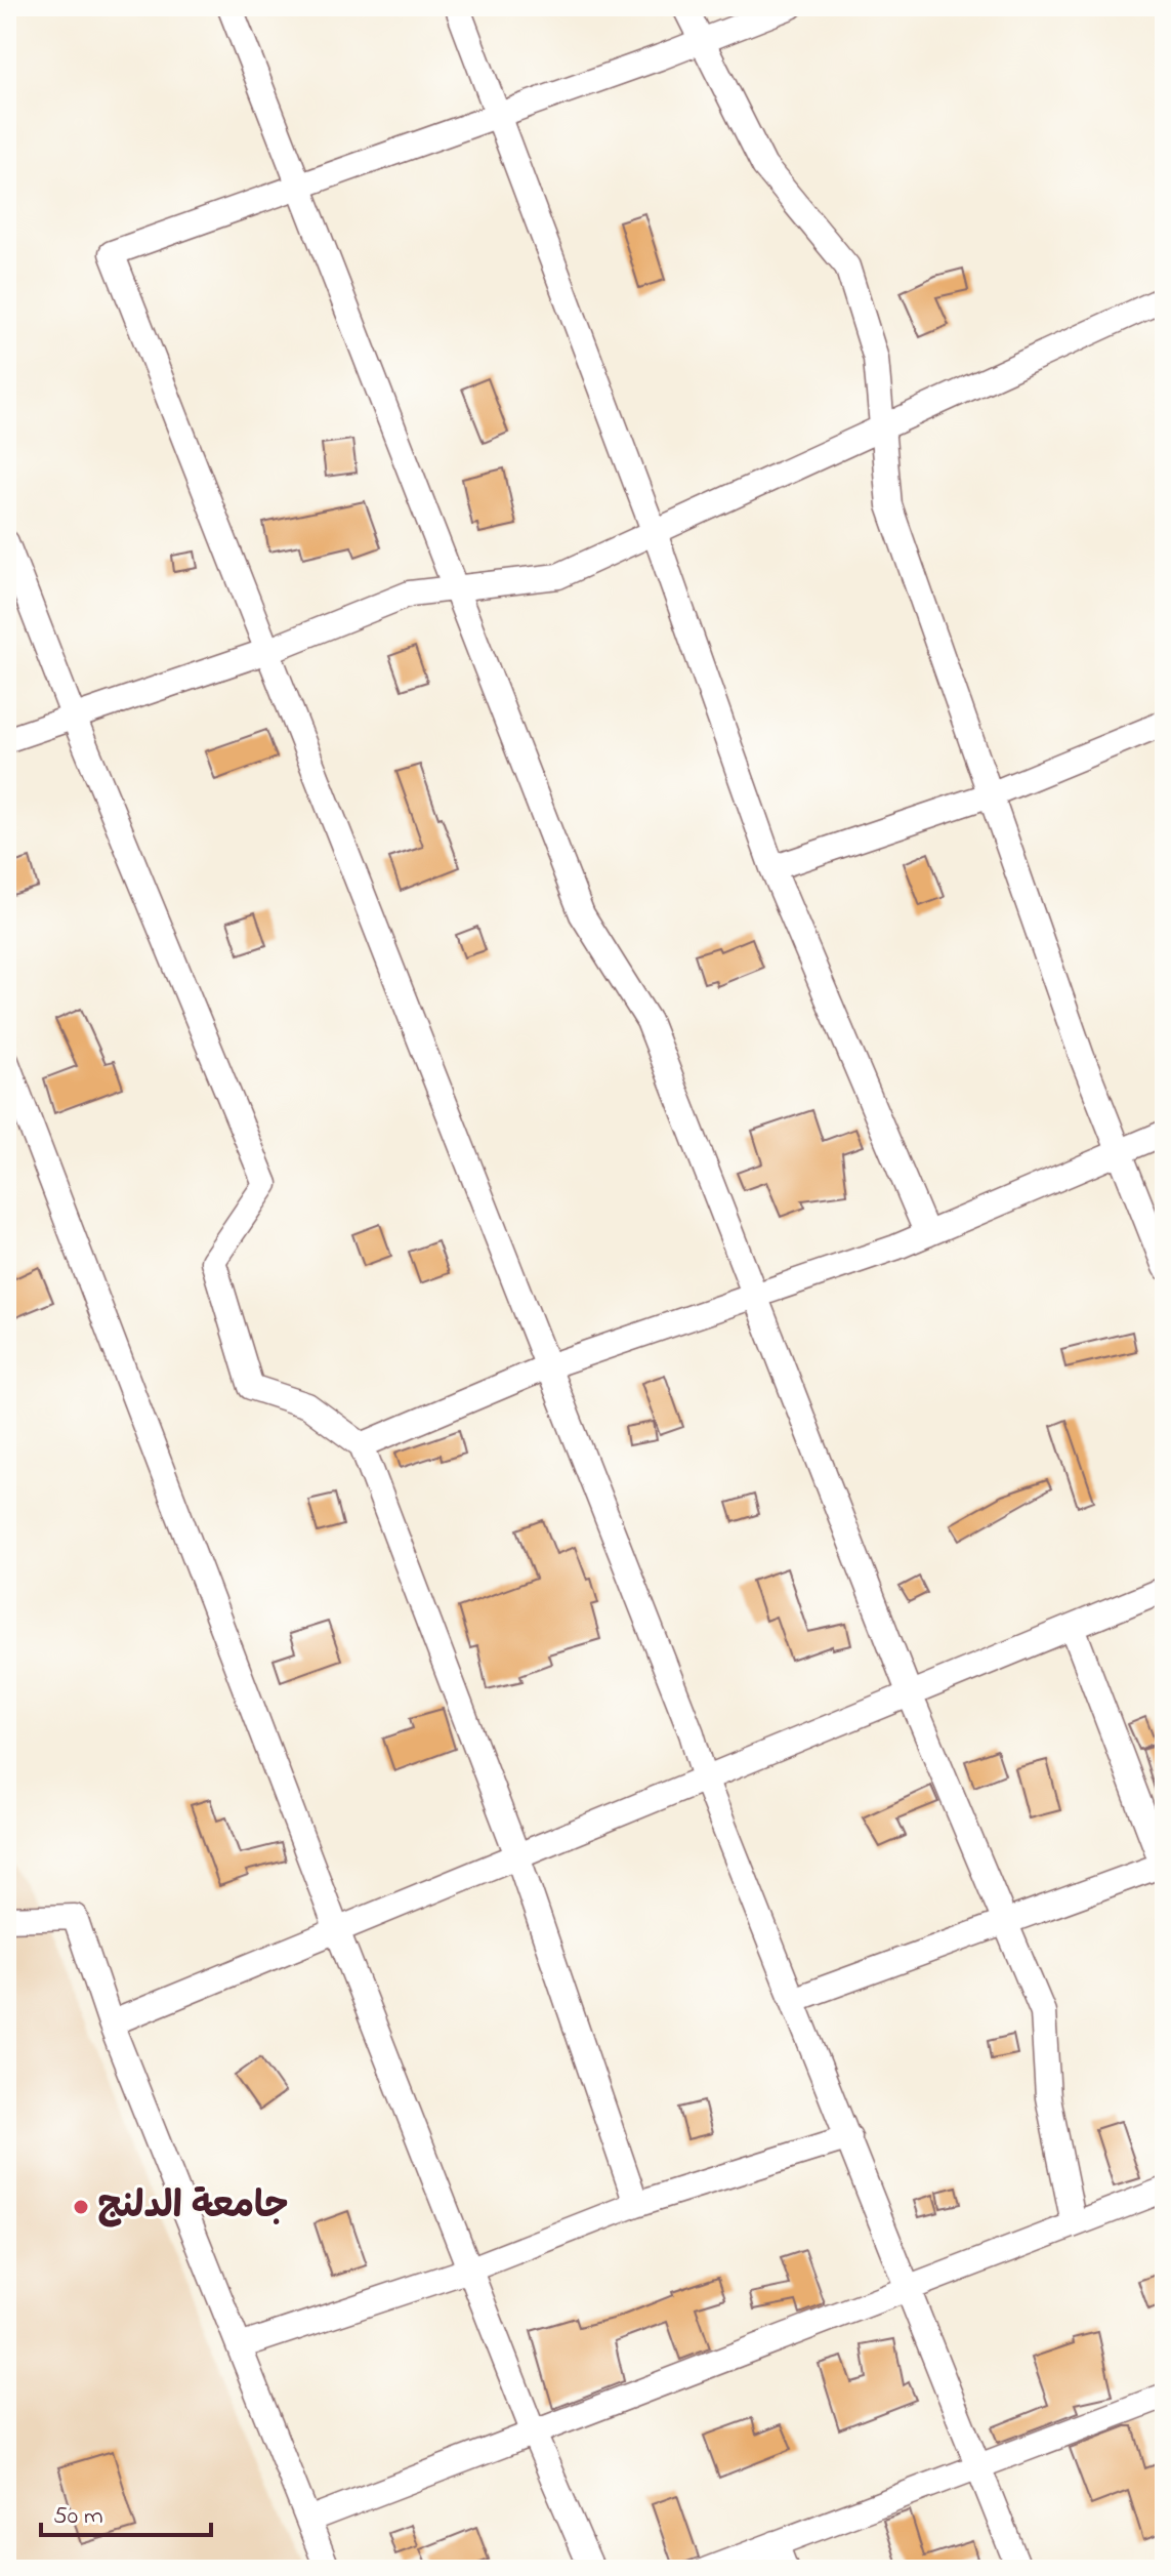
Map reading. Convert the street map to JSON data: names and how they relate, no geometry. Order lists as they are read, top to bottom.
{
  "places": ["جامعة الدلنج"],
  "scale_bar": "50 m"
}
